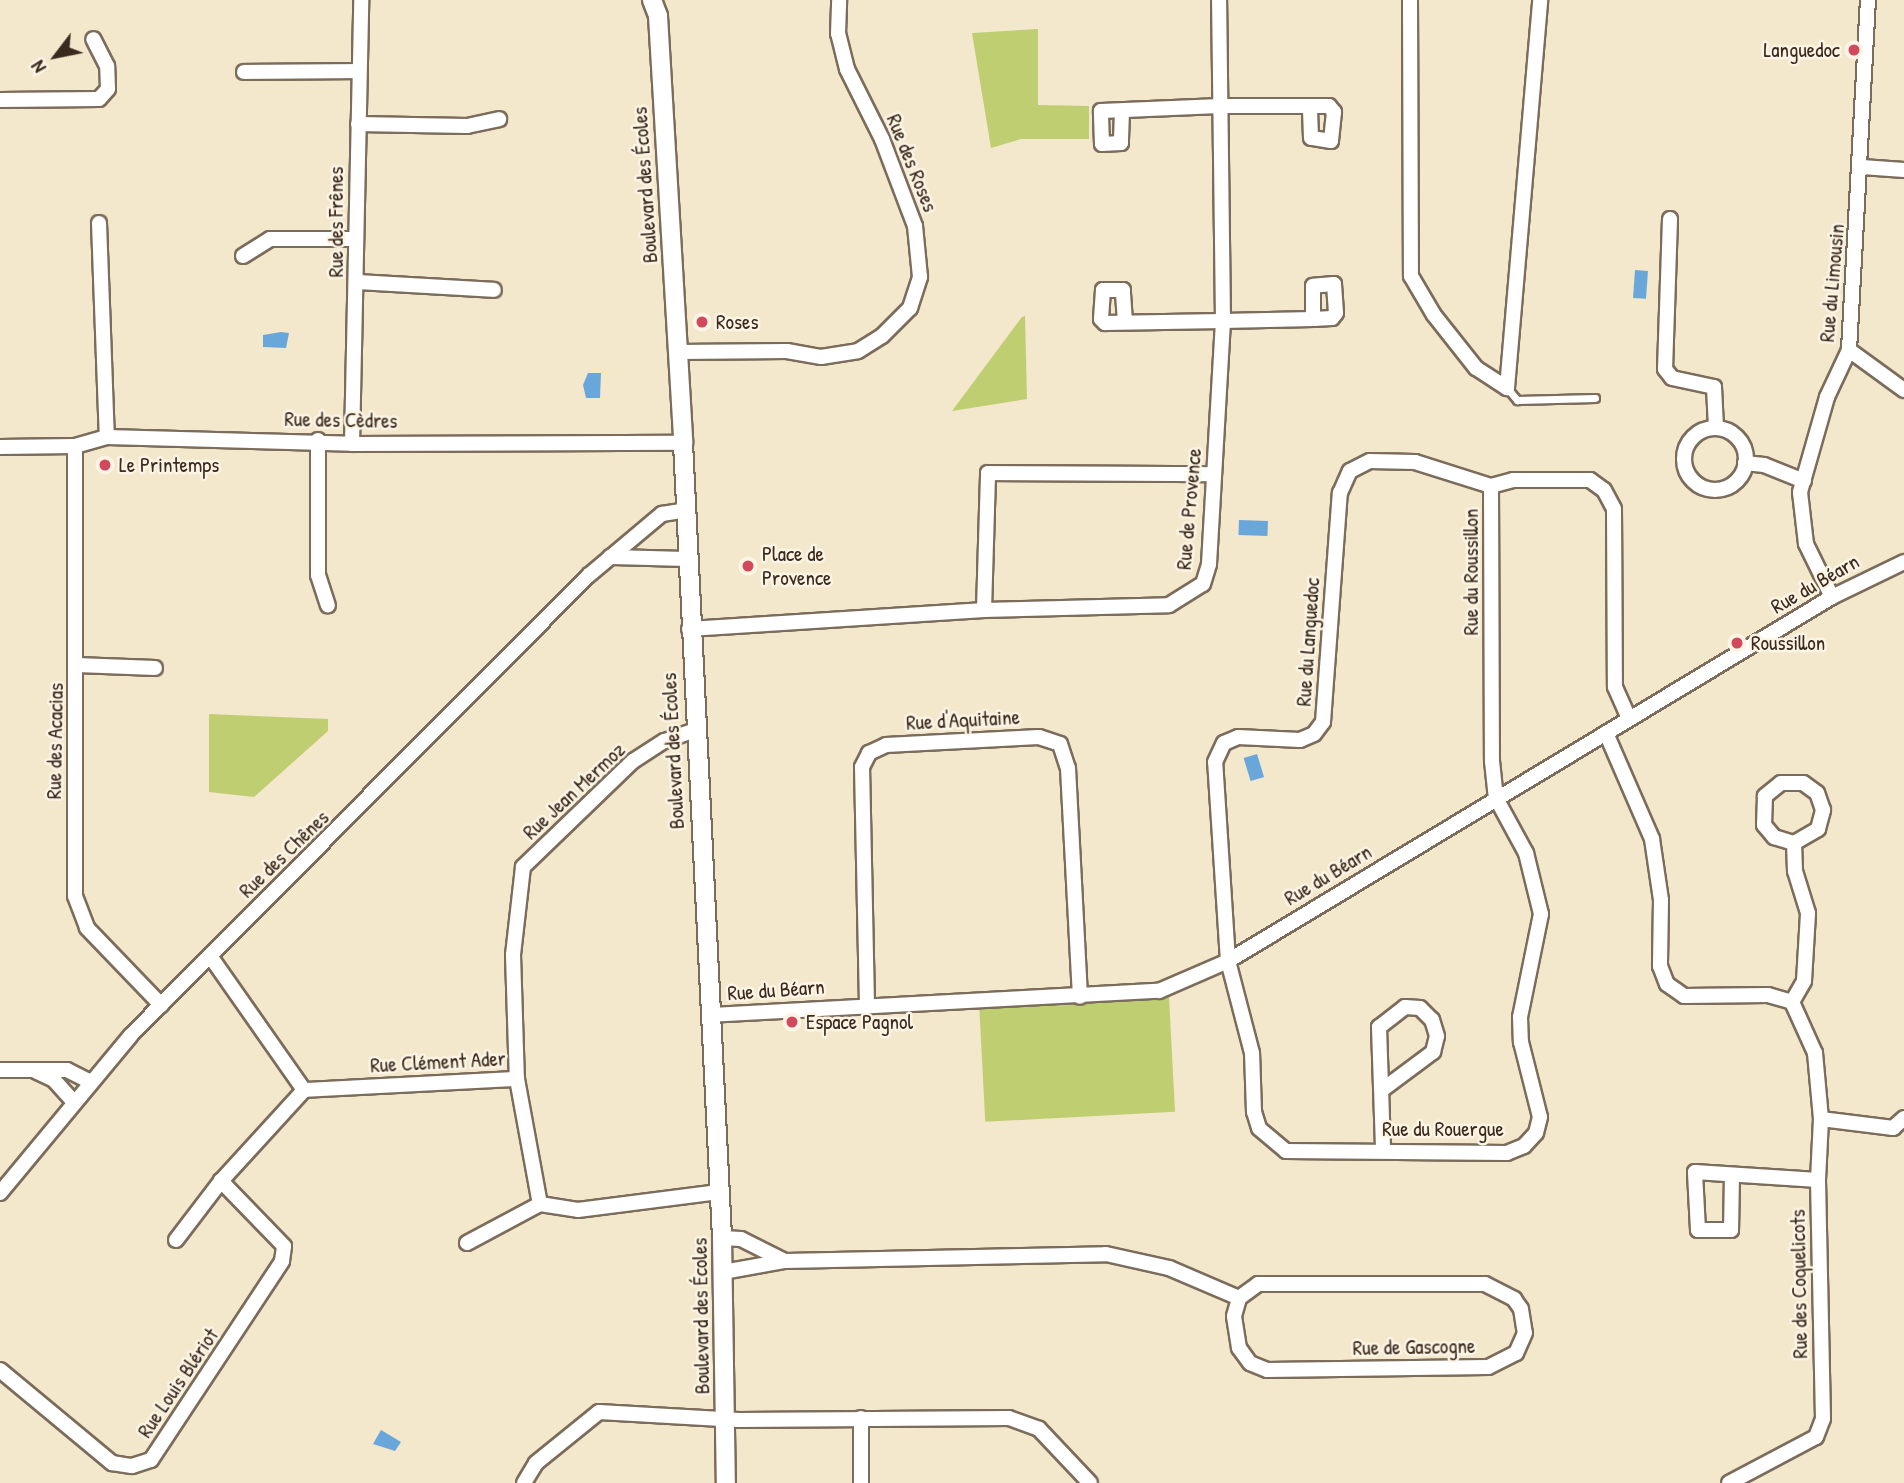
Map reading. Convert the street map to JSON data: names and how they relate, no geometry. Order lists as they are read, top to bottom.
{
  "streets": {
    "street": [
      "Rue des Roses",
      "Boulevard des Écoles",
      "Rue des Frênes",
      "Rue du Limousin",
      "Rue des Cèdres",
      "Rue de Provence",
      "Rue du Roussillon",
      "Rue du Béarn",
      "Rue du Languedoc",
      "Rue d'Aquitaine",
      "Rue des Acacias",
      "Rue Jean Mermoz",
      "Rue des Chênes",
      "Rue Clément Ader",
      "Rue du Rouergue",
      "Rue des Coquelicots",
      "Rue de Gascogne",
      "Rue Louis Blériot"
    ]
  },
  "crossings": [
    ["Rue des Roses", "Boulevard des Écoles"],
    ["Boulevard des Écoles", "Rue des Cèdres"],
    ["Boulevard des Écoles", "Rue de Provence"],
    ["Boulevard des Écoles", "Rue du Béarn"],
    ["Boulevard des Écoles", "Rue Jean Mermoz"],
    ["Boulevard des Écoles", "Rue des Chênes"],
    ["Rue des Frênes", "Rue des Cèdres"],
    ["Rue du Limousin", "Rue du Béarn"],
    ["Rue des Cèdres", "Rue des Acacias"],
    ["Rue du Roussillon", "Rue du Béarn"],
    ["Rue du Roussillon", "Rue du Languedoc"],
    ["Rue du Roussillon", "Rue du Rouergue"],
    ["Rue du Béarn", "Rue du Languedoc"],
    ["Rue du Béarn", "Rue d'Aquitaine"],
    ["Rue du Béarn", "Rue du Rouergue"],
    ["Rue du Languedoc", "Rue du Rouergue"],
    ["Rue des Acacias", "Rue des Chênes"],
    ["Rue Jean Mermoz", "Rue Clément Ader"]
  ],
  "places": [
    "Languedoc",
    "Roses",
    "Le Printemps",
    "Place de Provence",
    "Roussillon",
    "Espace Pagnol"
  ],
  "north": "bottom left"
}
